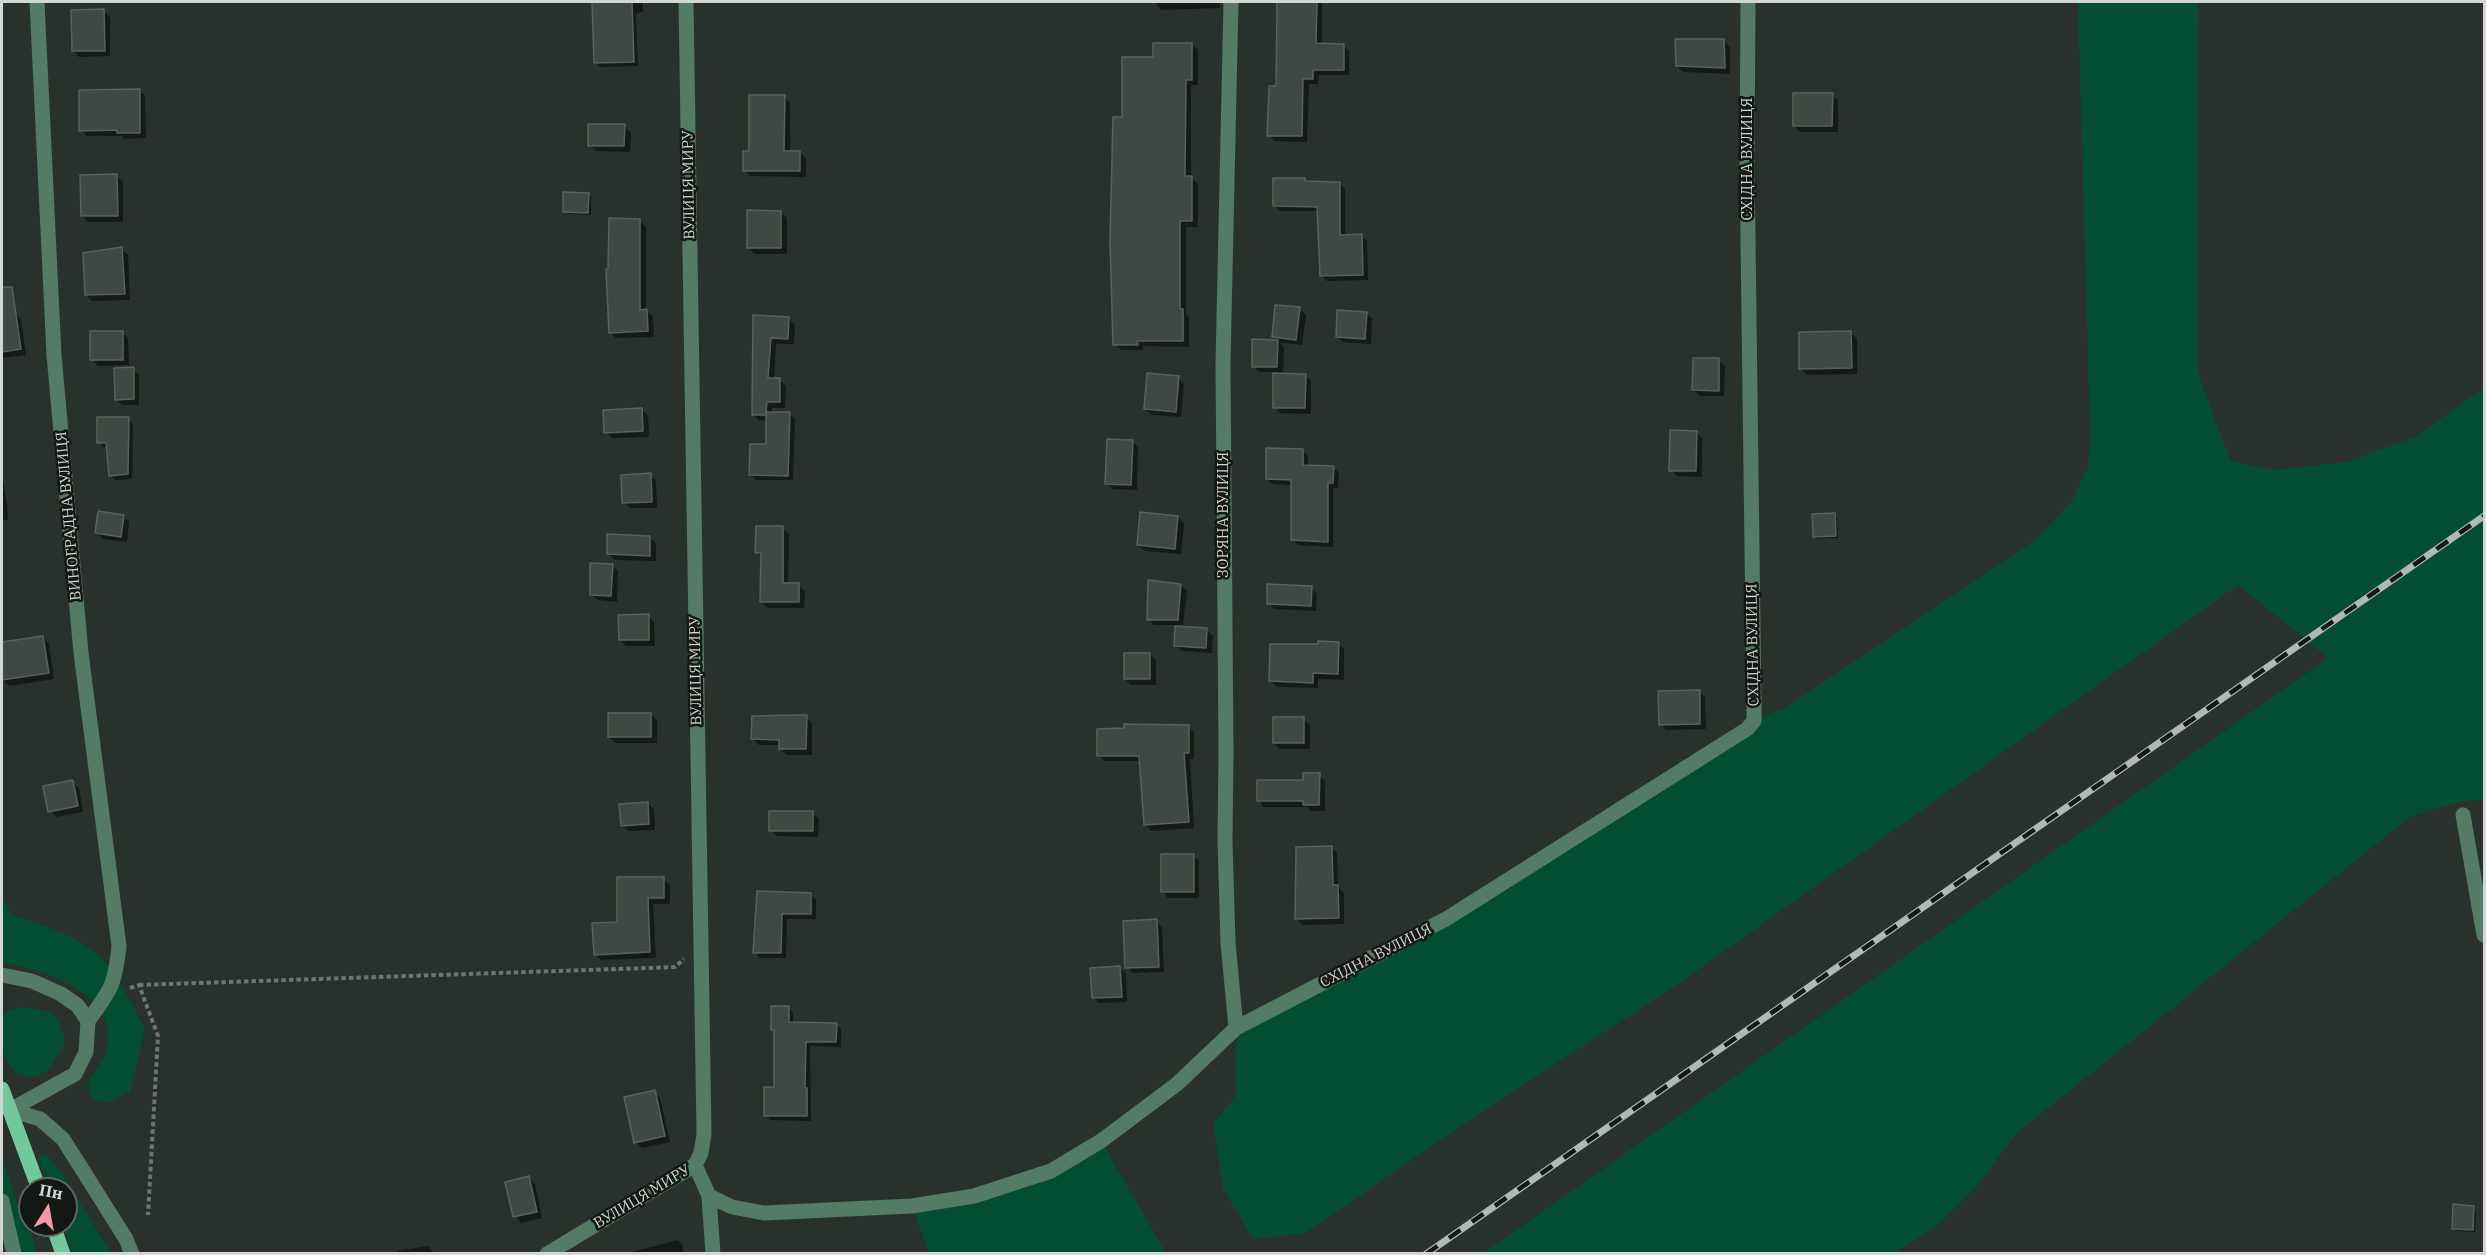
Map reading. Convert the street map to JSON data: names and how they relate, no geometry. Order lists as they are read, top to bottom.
{
  "streets": {
    "street": [
      "СХІДНА ВУЛИЦЯ",
      "ВУЛИЦЯ МИРУ",
      "ЗОРЯНА ВУЛИЦЯ",
      "ВИНОГРАДНА ВУЛИЦЯ"
    ]
  },
  "crossings": [
    ["СХІДНА ВУЛИЦЯ", "ЗОРЯНА ВУЛИЦЯ"]
  ],
  "north": "top"
}
